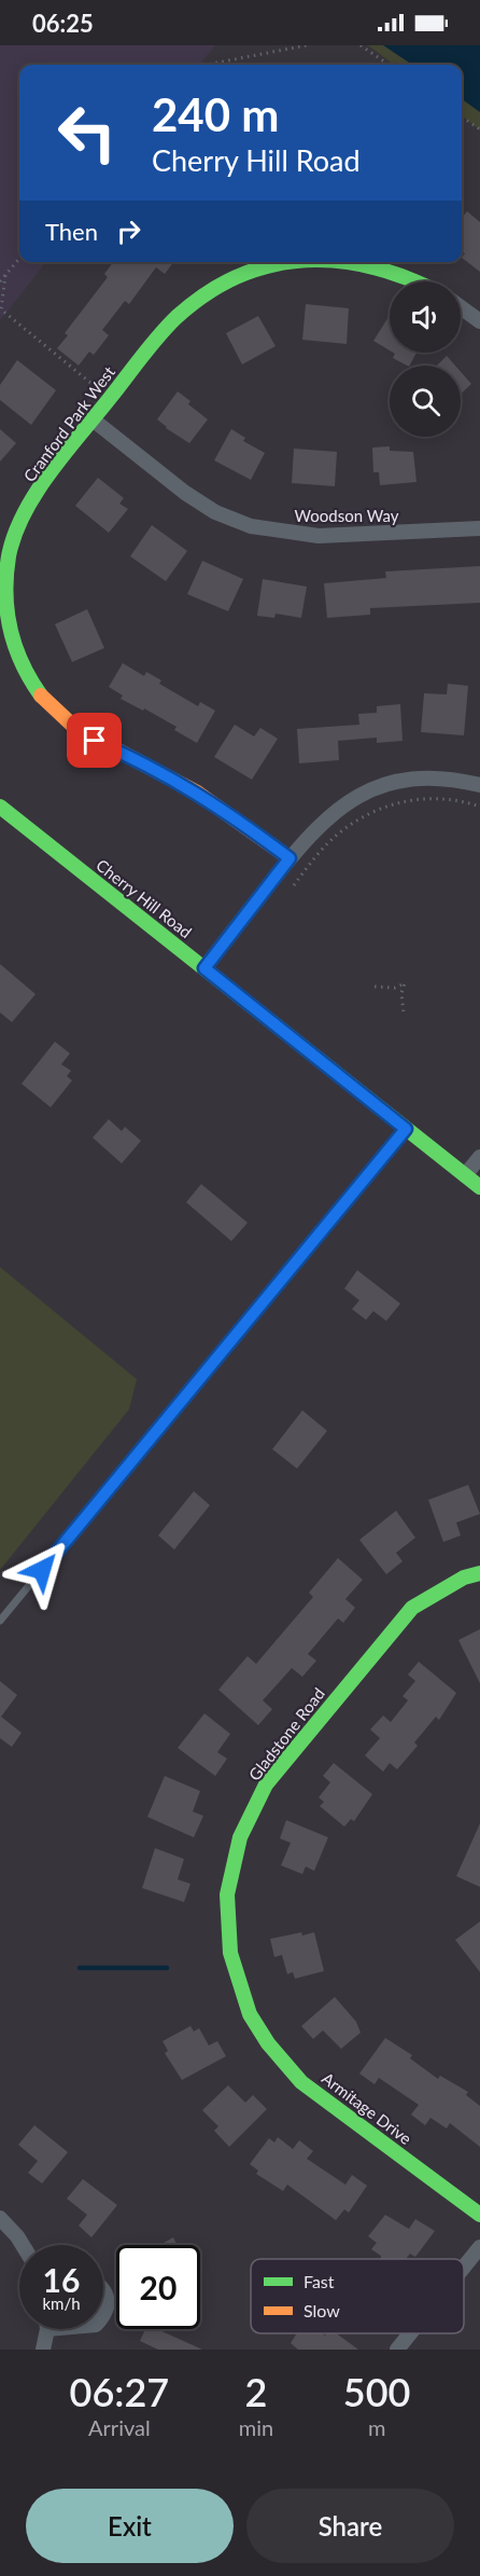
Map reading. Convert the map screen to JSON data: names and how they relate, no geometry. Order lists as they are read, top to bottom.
{
  "streets": {
    "street": [
      "Cranford Park West",
      "Woodson Way",
      "Cherry Hill Road",
      "Gladstone Road",
      "Armitage Drive"
    ]
  },
  "crossings": [
    ["Cranford Park West", "Woodson Way"],
    ["Gladstone Road", "Armitage Drive"]
  ],
  "legend": ["Fast", "Slow"],
  "page": {
    "status": "06:25",
    "turn": ["240 m", "Cherry Hill Road"],
    "then": "Then",
    "speed": "16 km/h",
    "limit": "20",
    "eta": [
      "06:27",
      "Arrival",
      "2",
      "min",
      "500",
      "m"
    ],
    "buttons": ["Exit", "Share"]
  }
}
